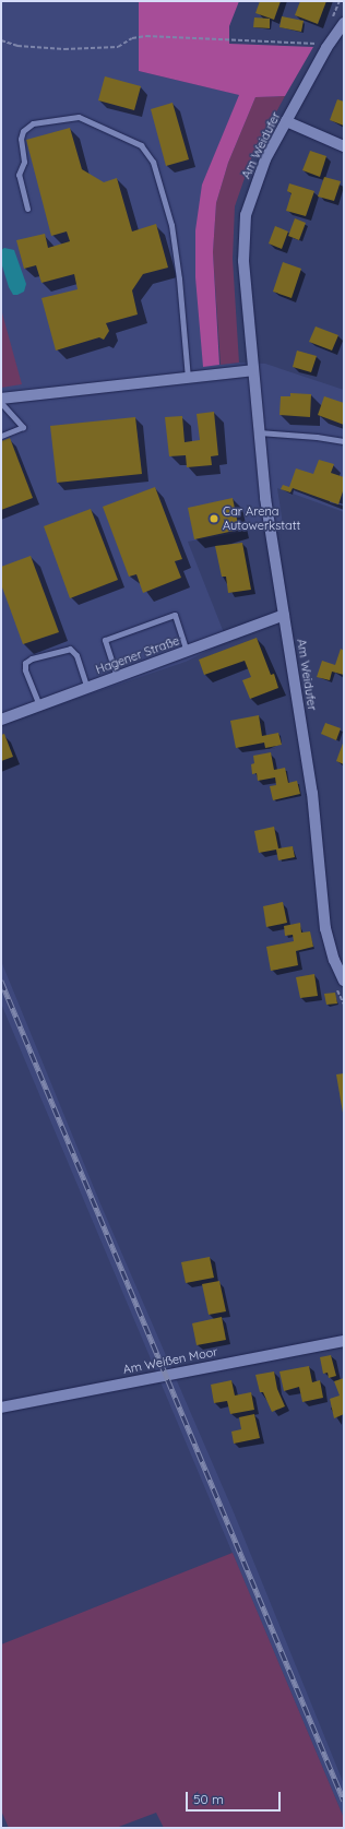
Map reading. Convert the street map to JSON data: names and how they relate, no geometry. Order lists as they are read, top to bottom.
{
  "streets": {
    "street": ["Am Weidufer", "Hagener Straße", "Am Weißen Moor"]
  },
  "crossings": [
    ["Am Weidufer", "Hagener Straße"]
  ],
  "places": ["Car Arena Autowerkstatt"],
  "scale_bar": "50 m"
}
